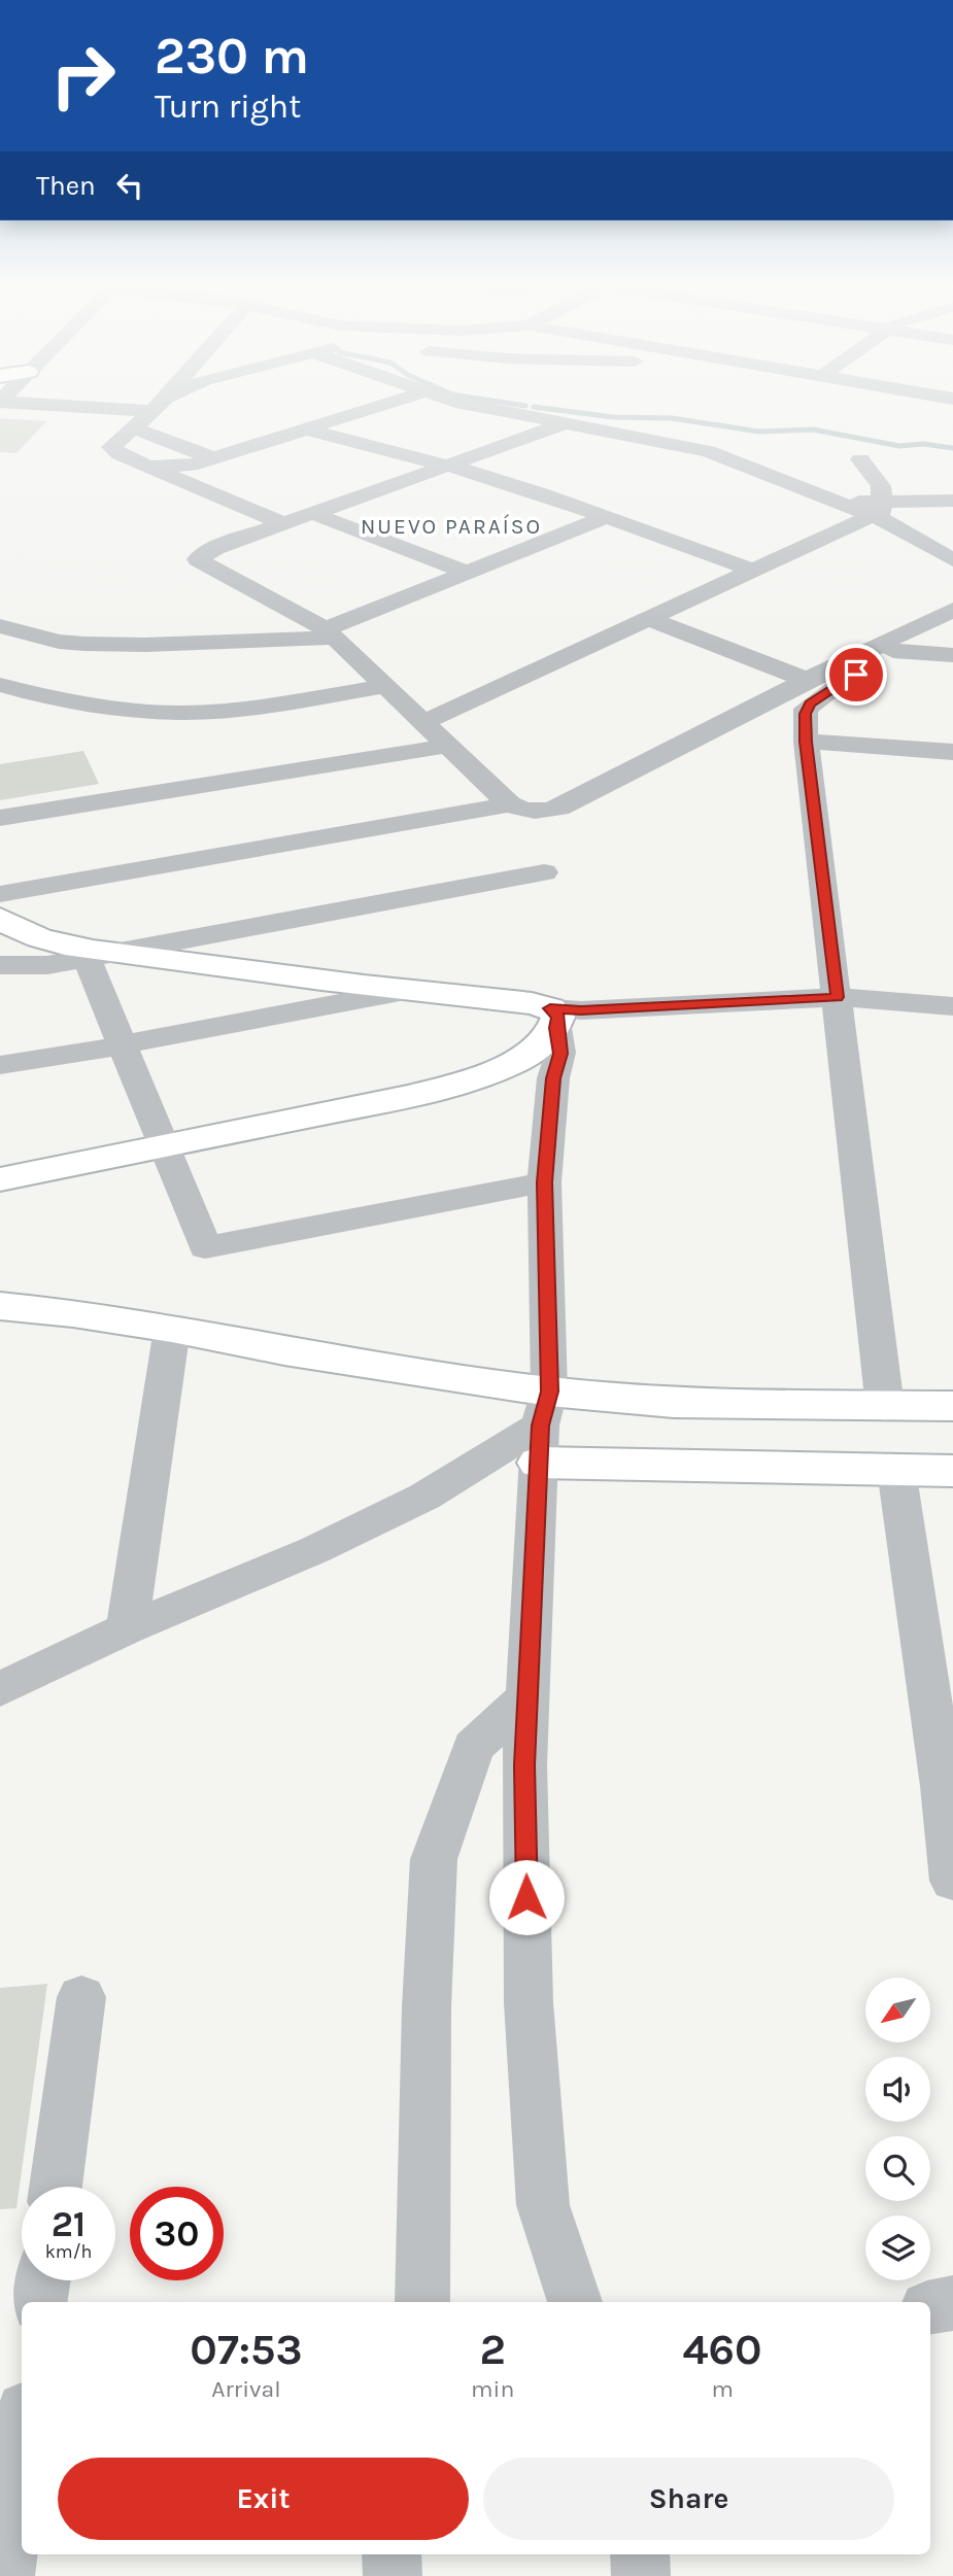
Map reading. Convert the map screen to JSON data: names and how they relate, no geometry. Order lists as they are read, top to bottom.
{
  "districts": ["NUEVO PARAÍSO"],
  "north": "bottom left",
  "page": {
    "turn": ["230 m", "Turn right"],
    "then": "Then",
    "speed": "21 km/h",
    "limit": "30",
    "eta": [
      "07:53",
      "Arrival",
      "2",
      "min",
      "460",
      "m"
    ],
    "buttons": ["Exit", "Share"]
  }
}
